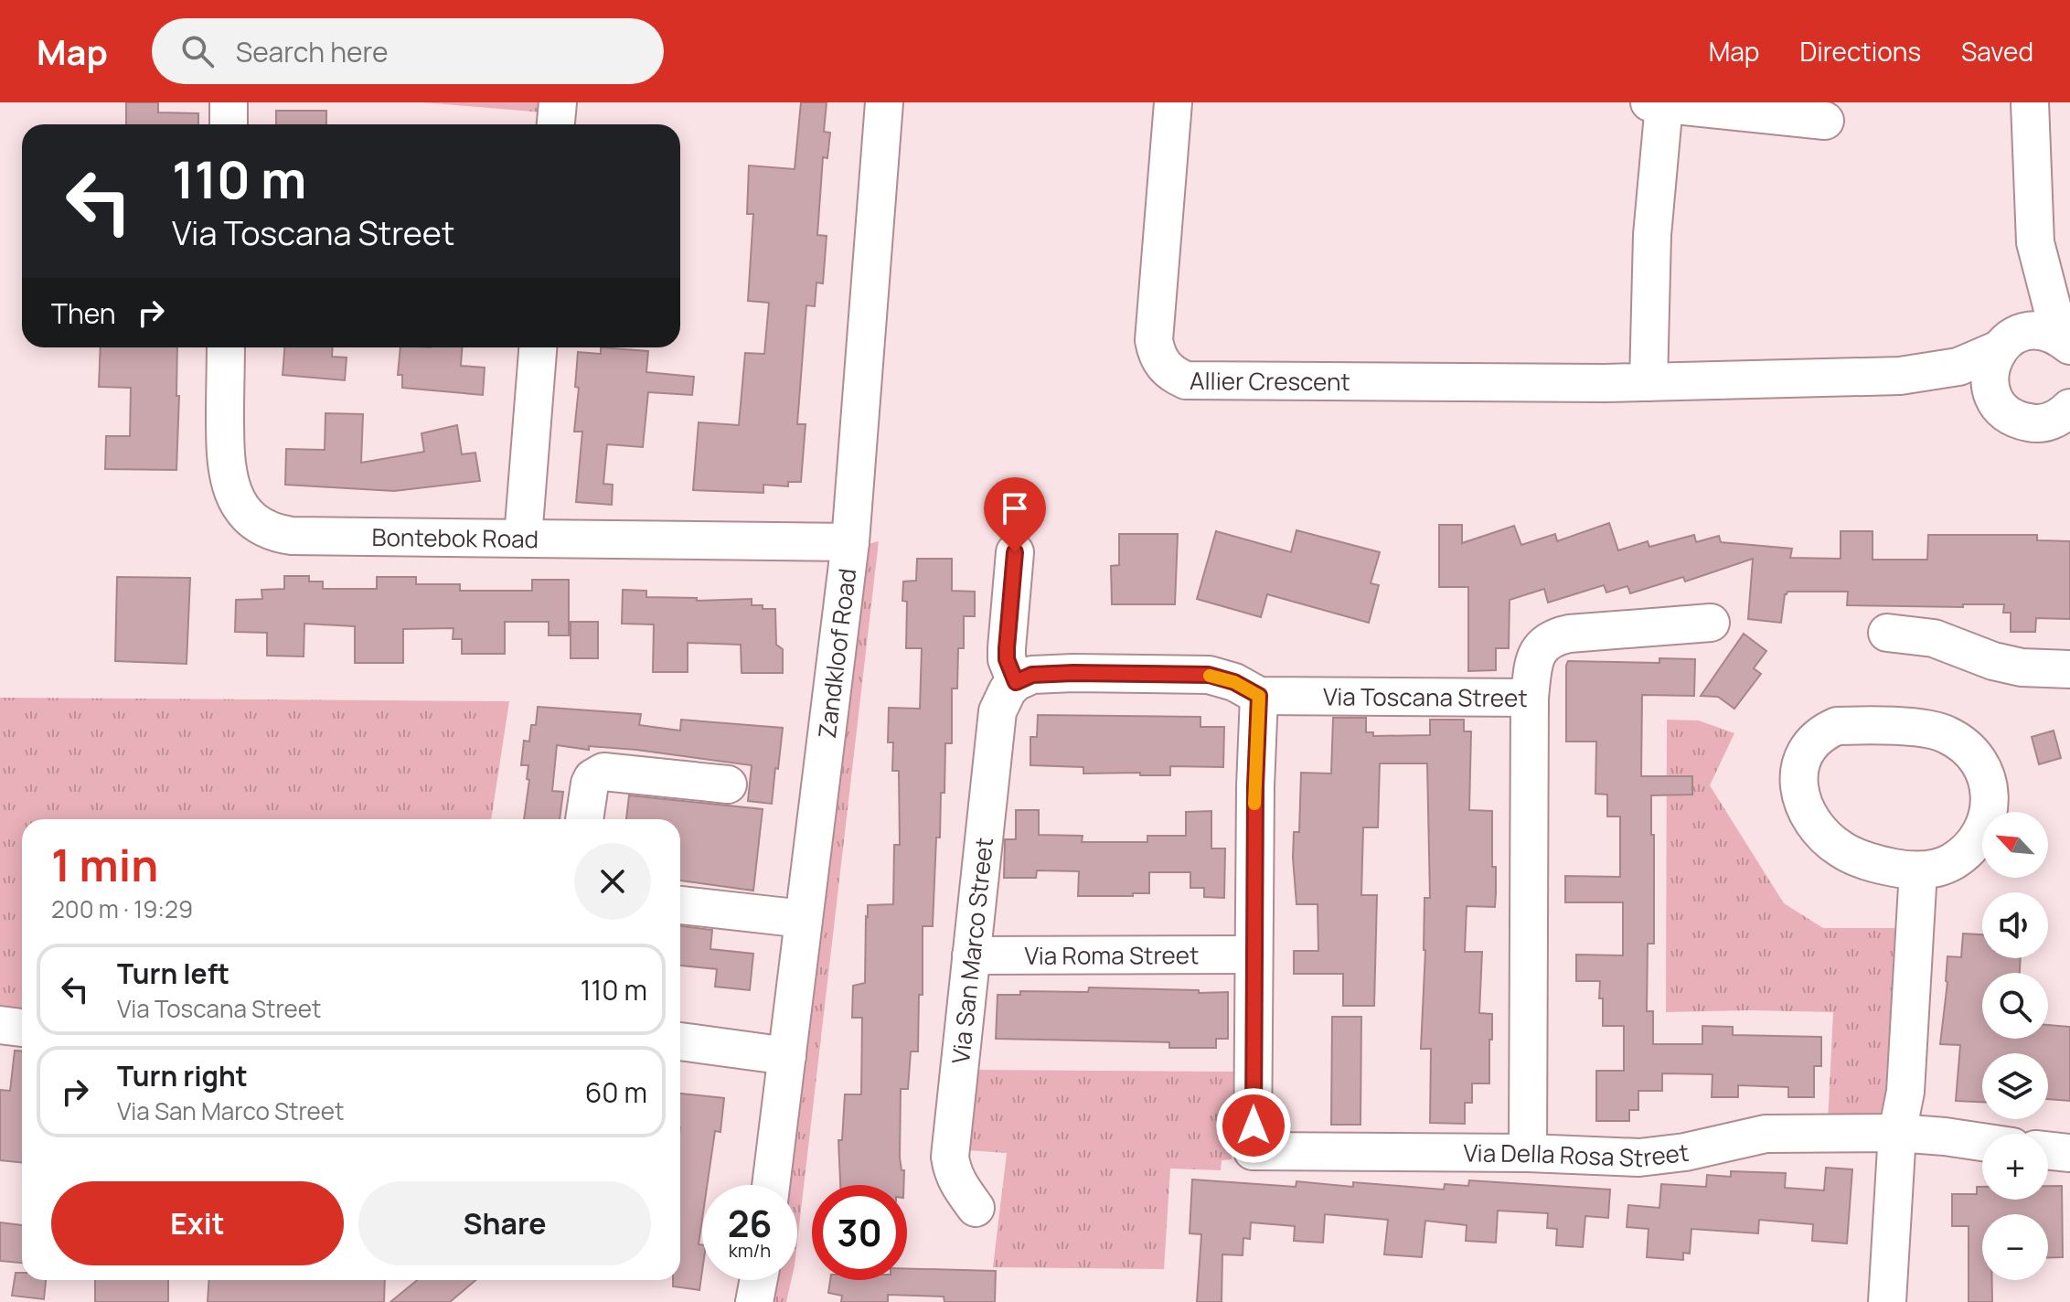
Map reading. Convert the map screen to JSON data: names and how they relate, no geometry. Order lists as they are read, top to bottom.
{
  "streets": {
    "street": [
      "Allier Crescent",
      "Bontebok Road",
      "Zandkloof Road",
      "Via Toscana Street",
      "Via San Marco Street",
      "Via Roma Street",
      "Via Della Rosa Street"
    ]
  },
  "crossings": [
    ["Bontebok Road", "Zandkloof Road"],
    ["Via Toscana Street", "Via San Marco Street"],
    ["Via Toscana Street", "Via Della Rosa Street"],
    ["Via San Marco Street", "Via Roma Street"],
    ["Via Roma Street", "Via Della Rosa Street"]
  ],
  "north": "top left",
  "page": {
    "header": "Map",
    "search": "Search here",
    "nav": ["Map", "Directions", "Saved"],
    "turn": ["110 m", "Via Toscana Street"],
    "then": "Then",
    "map_buttons": ["+", "−"],
    "heading": ["1 min", "200 m · 19:29"],
    "list": [
      {
        "name": "Turn left",
        "note": "Via Toscana Street",
        "value": "110 m"
      },
      {
        "name": "Turn right",
        "note": "Via San Marco Street",
        "value": "60 m"
      }
    ],
    "buttons": ["Exit", "Share"],
    "speed": "26 km/h",
    "limit": "30"
  }
}
